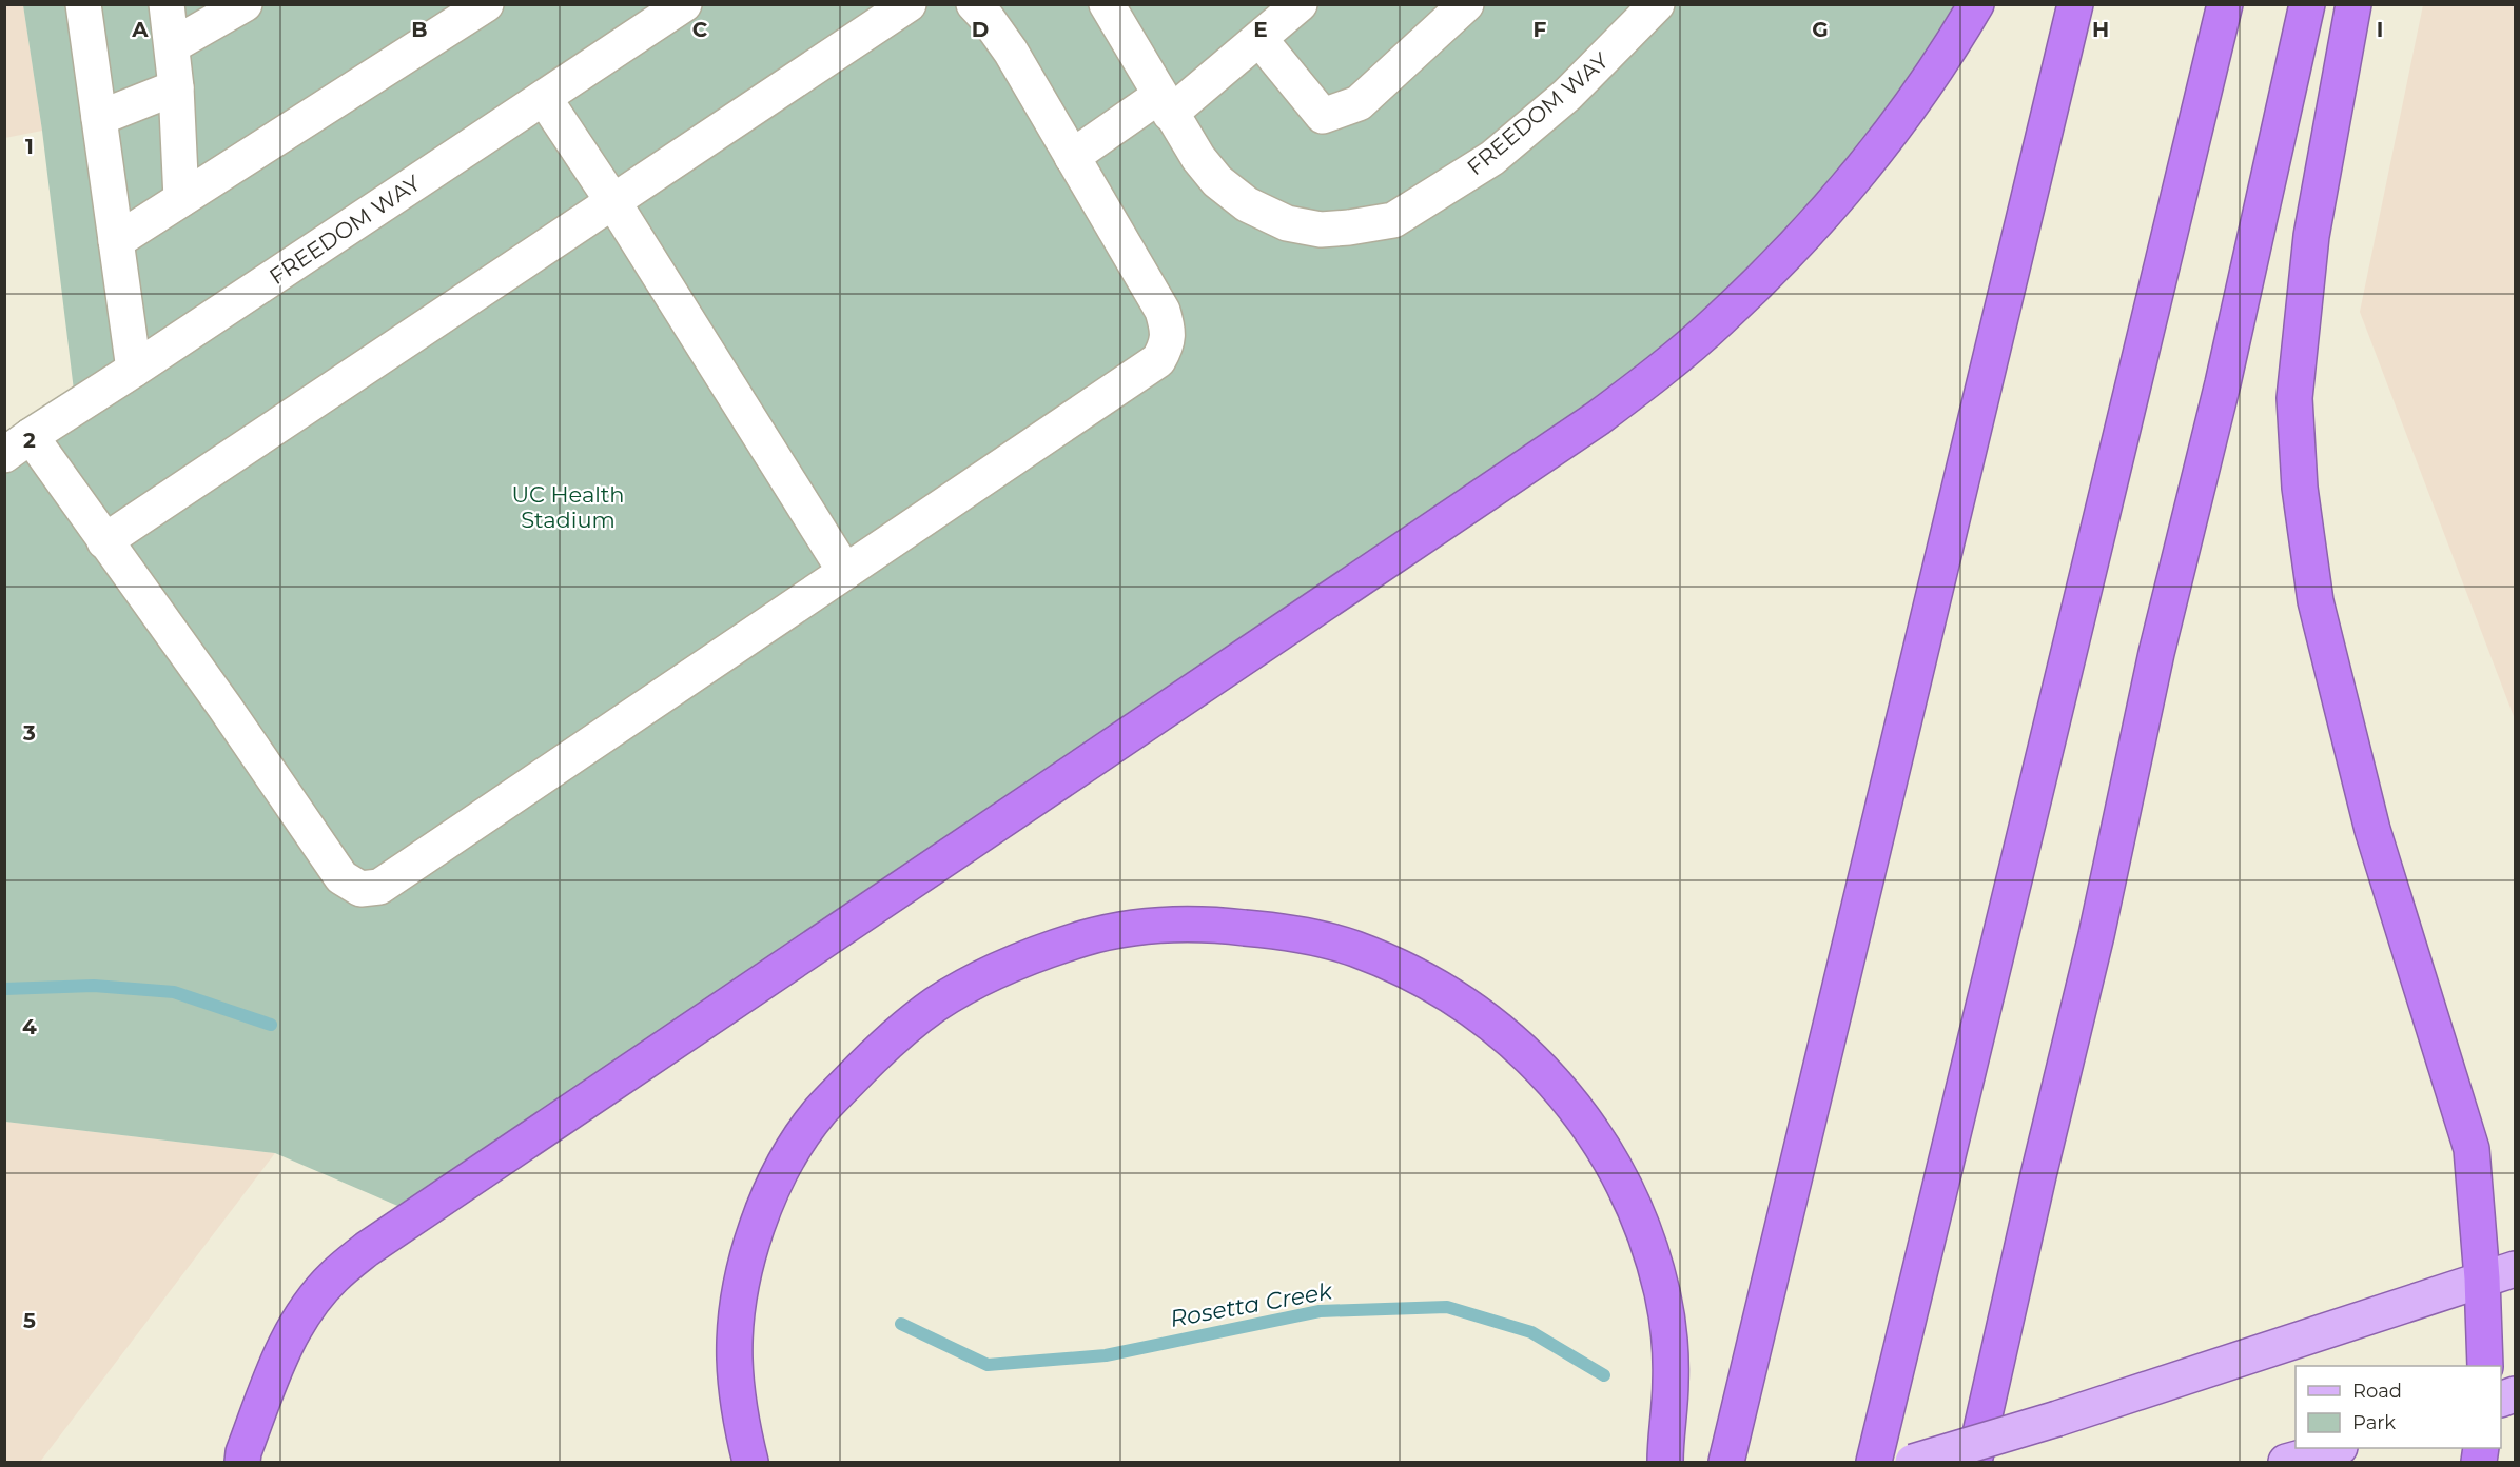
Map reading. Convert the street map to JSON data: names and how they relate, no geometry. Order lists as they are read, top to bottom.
{
  "streets": {
    "street": ["FREEDOM WAY"]
  },
  "water": ["Rosetta Creek"],
  "parks": ["UC Health Stadium"],
  "legend": ["Road", "Park"],
  "grid": {
    "columns": [
      "A",
      "B",
      "C",
      "D",
      "E",
      "F",
      "G",
      "H",
      "I"
    ],
    "rows": [
      "1",
      "2",
      "3",
      "4",
      "5"
    ]
  }
}
